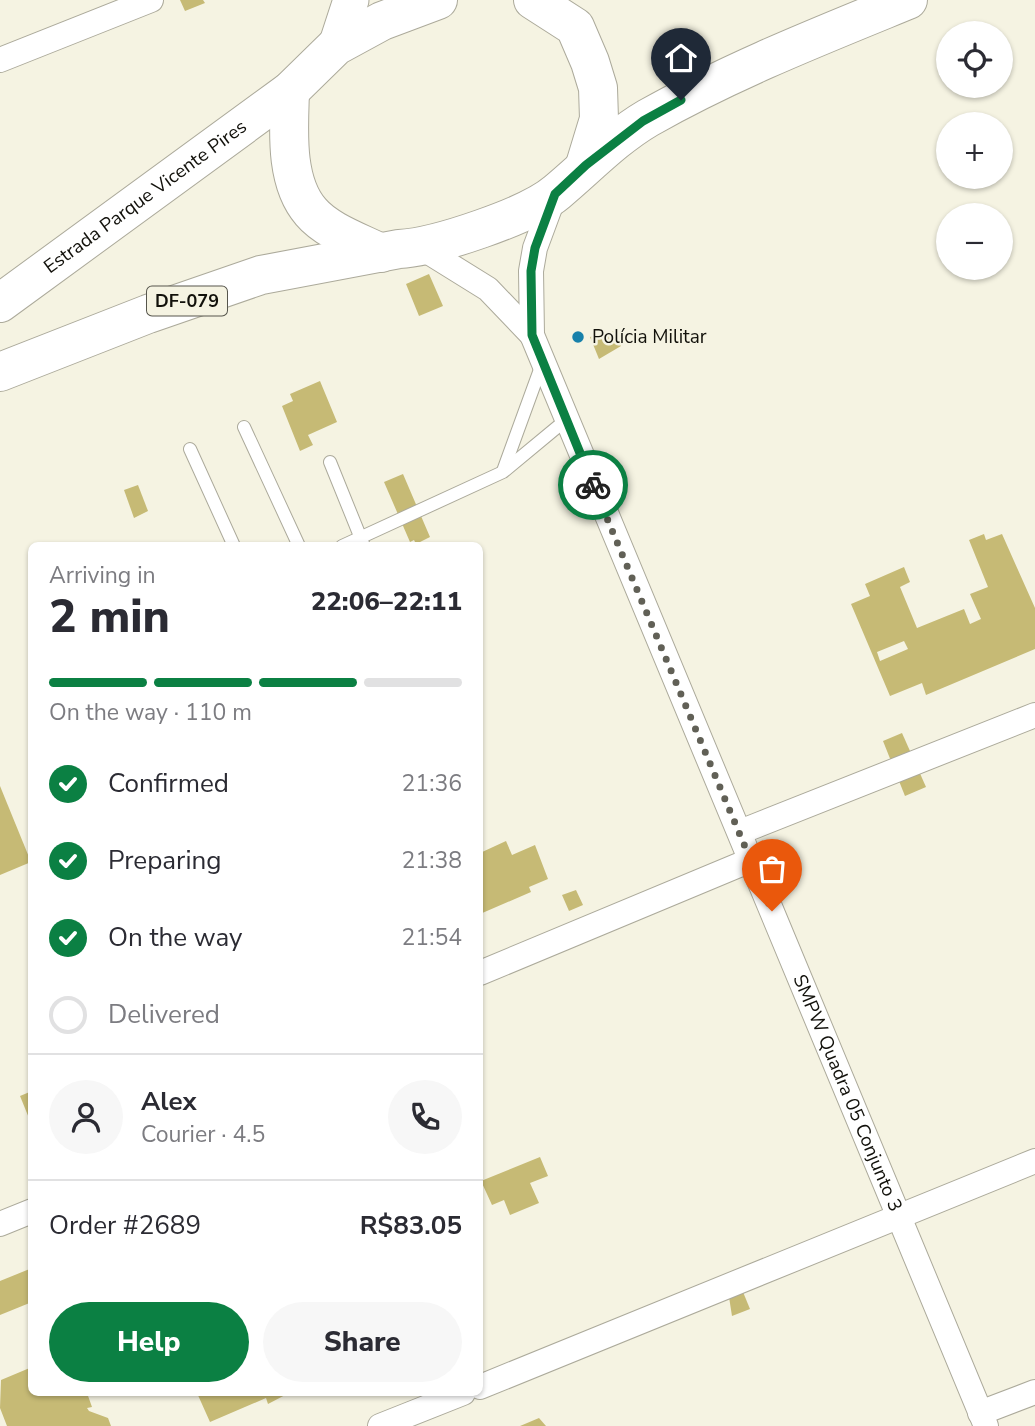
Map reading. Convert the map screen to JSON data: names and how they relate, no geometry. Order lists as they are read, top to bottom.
{
  "streets": {
    "main road": ["Estrada Parque Vicente Pires", "DF-079"],
    "street": ["SMPW Quadra 05 Conjunto 3"]
  },
  "places": ["Polícia Militar"],
  "page": {
    "map_buttons": ["+", "−"],
    "heading": ["2 min", "Arriving in", "22:06–22:11"],
    "panel": [
      "Alex",
      "Courier · 4.5",
      "Order #2689",
      "R$83.05"
    ],
    "bar": "On the way · 110 m",
    "list": [
      ["Confirmed", "21:36"],
      ["Preparing", "21:38"],
      ["On the way", "21:54"],
      "Delivered"
    ],
    "buttons": ["Help", "Share"]
  }
}
